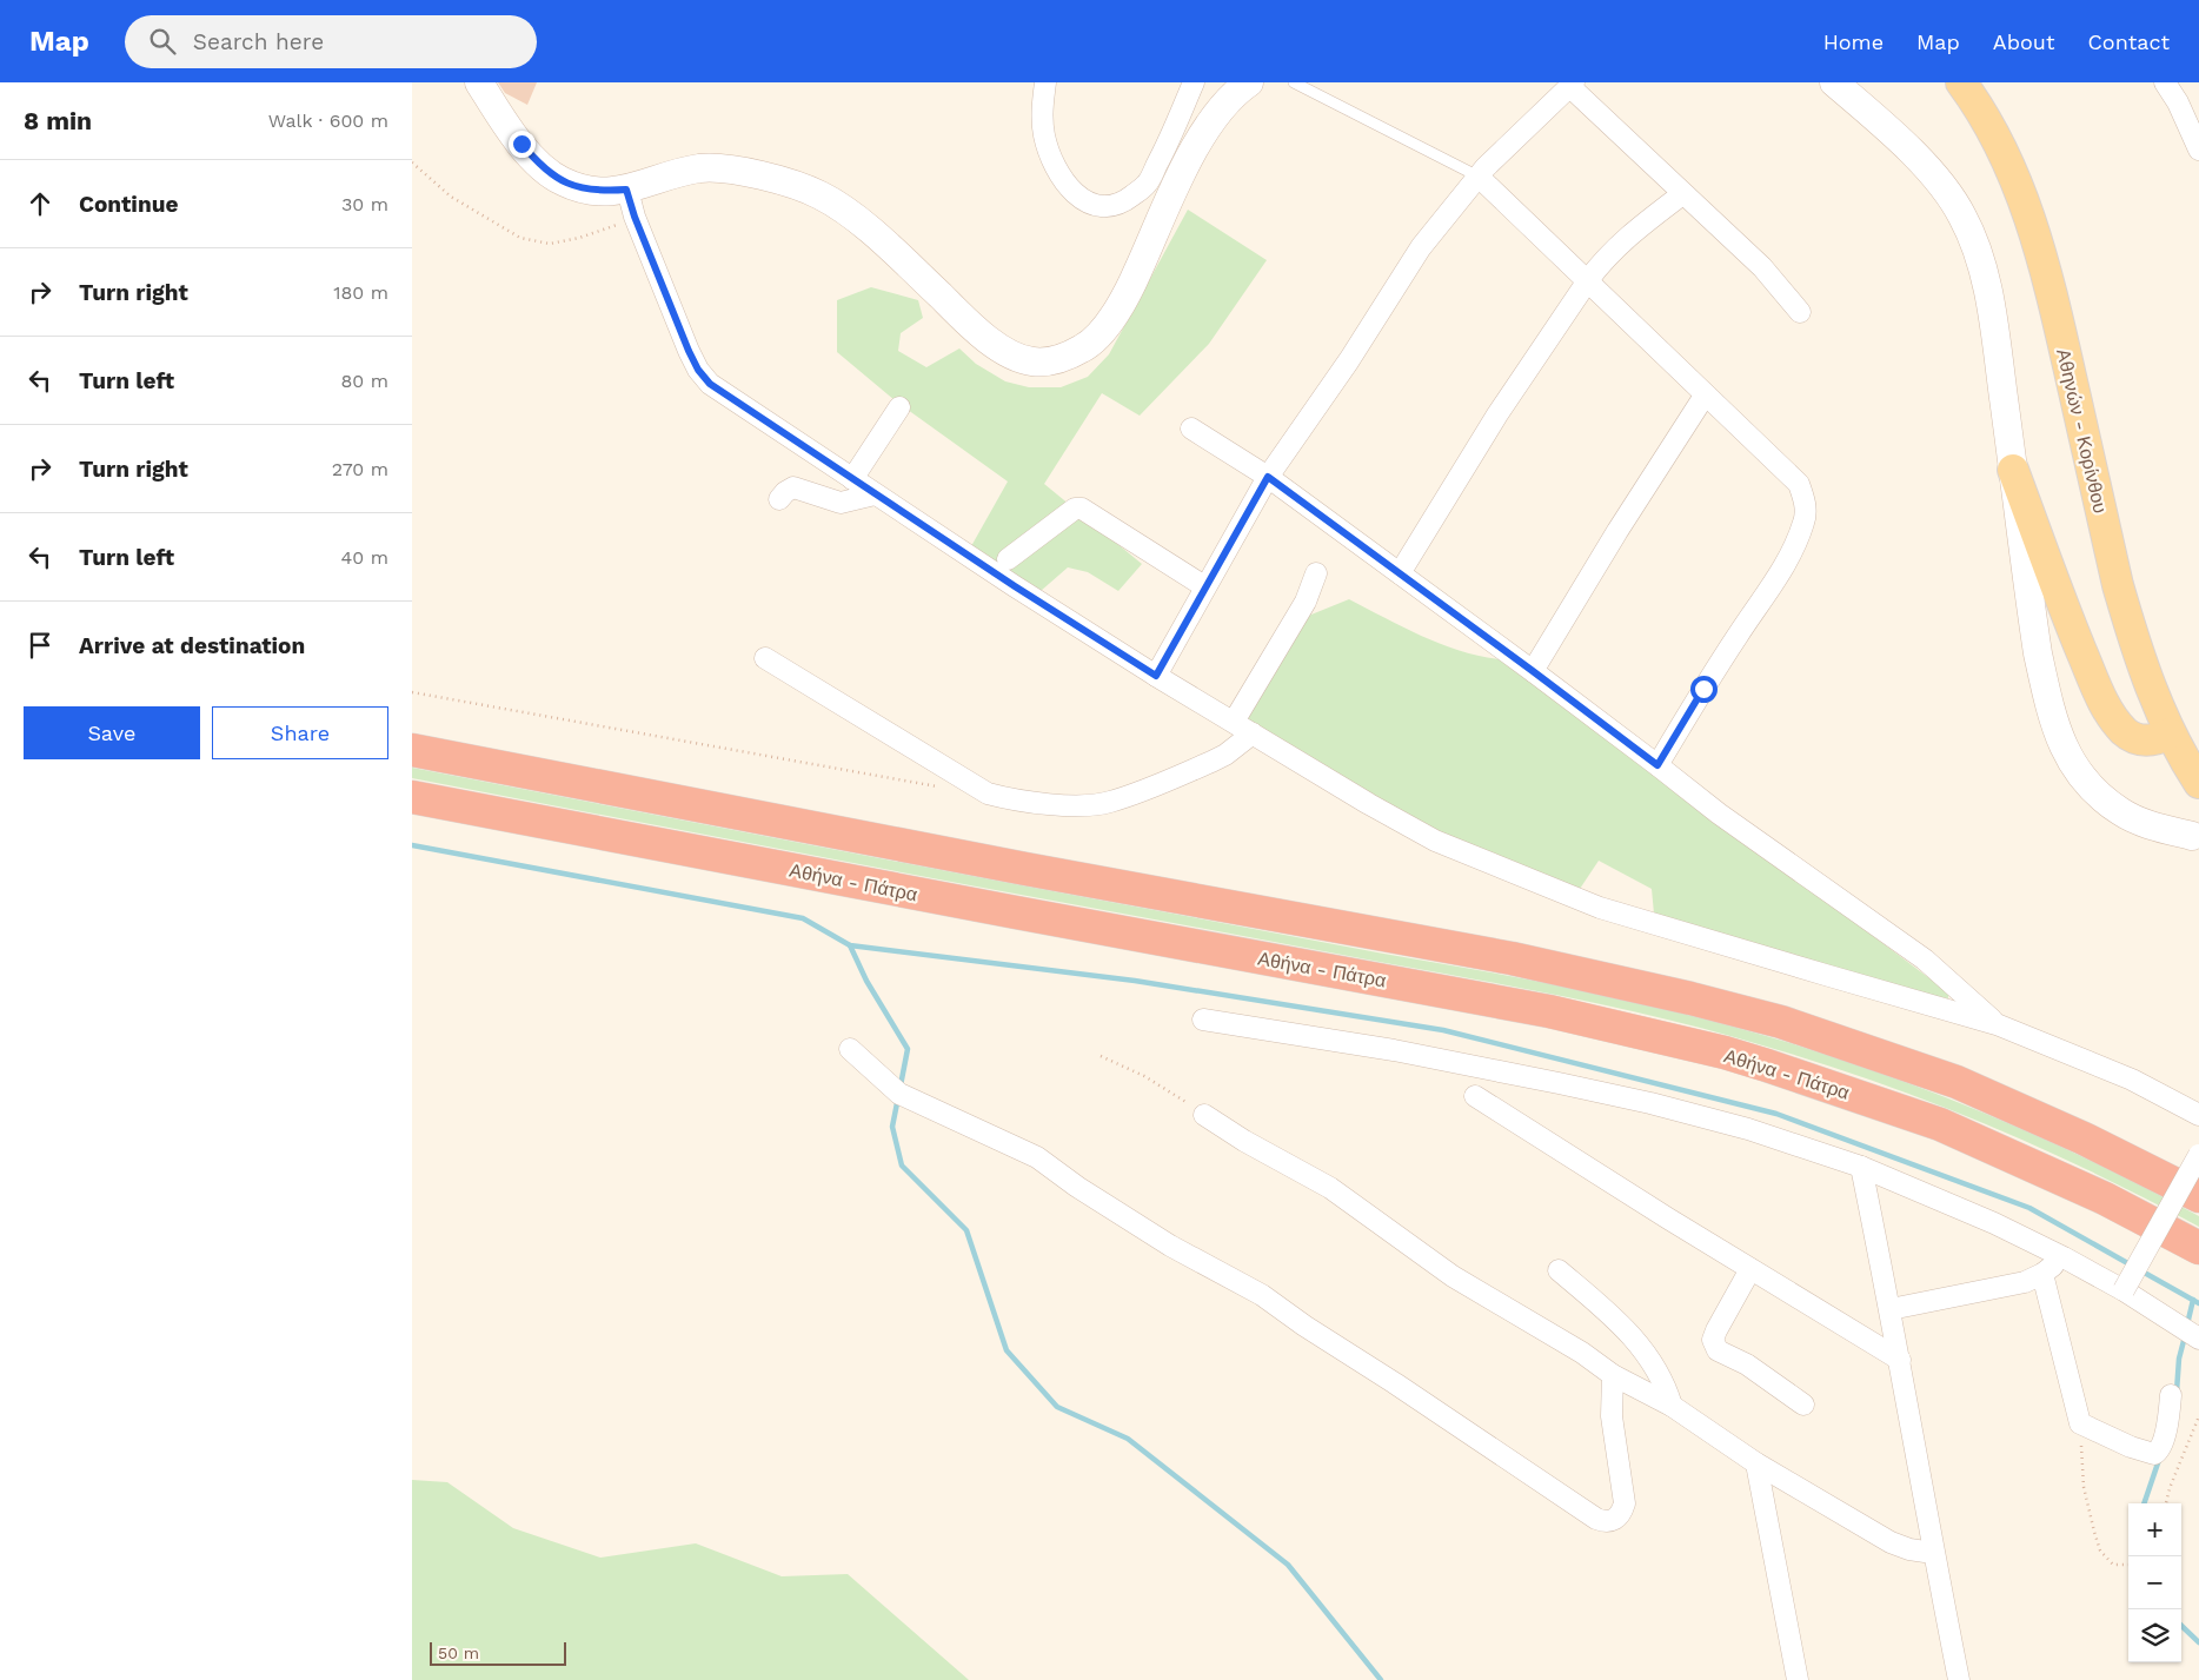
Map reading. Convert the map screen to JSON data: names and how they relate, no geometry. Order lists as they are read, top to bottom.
{
  "streets": {
    "highway": ["Αθήνα - Πάτρα"],
    "main road": ["Αθηνών - Κορίνθου"]
  },
  "scale_bar": "50 m",
  "page": {
    "header": "Map",
    "search": "Search here",
    "nav": [
      "Home",
      "Map",
      "About",
      "Contact"
    ],
    "heading": ["8 min", "Walk · 600 m"],
    "list": [
      ["Continue", "30 m"],
      ["Turn right", "180 m"],
      ["Turn left", "80 m"],
      ["Turn right", "270 m"],
      ["Turn left", "40 m"],
      "Arrive at destination"
    ],
    "buttons": ["Save", "Share"],
    "map_buttons": ["+", "−"],
    "scale": "50 m"
  }
}
